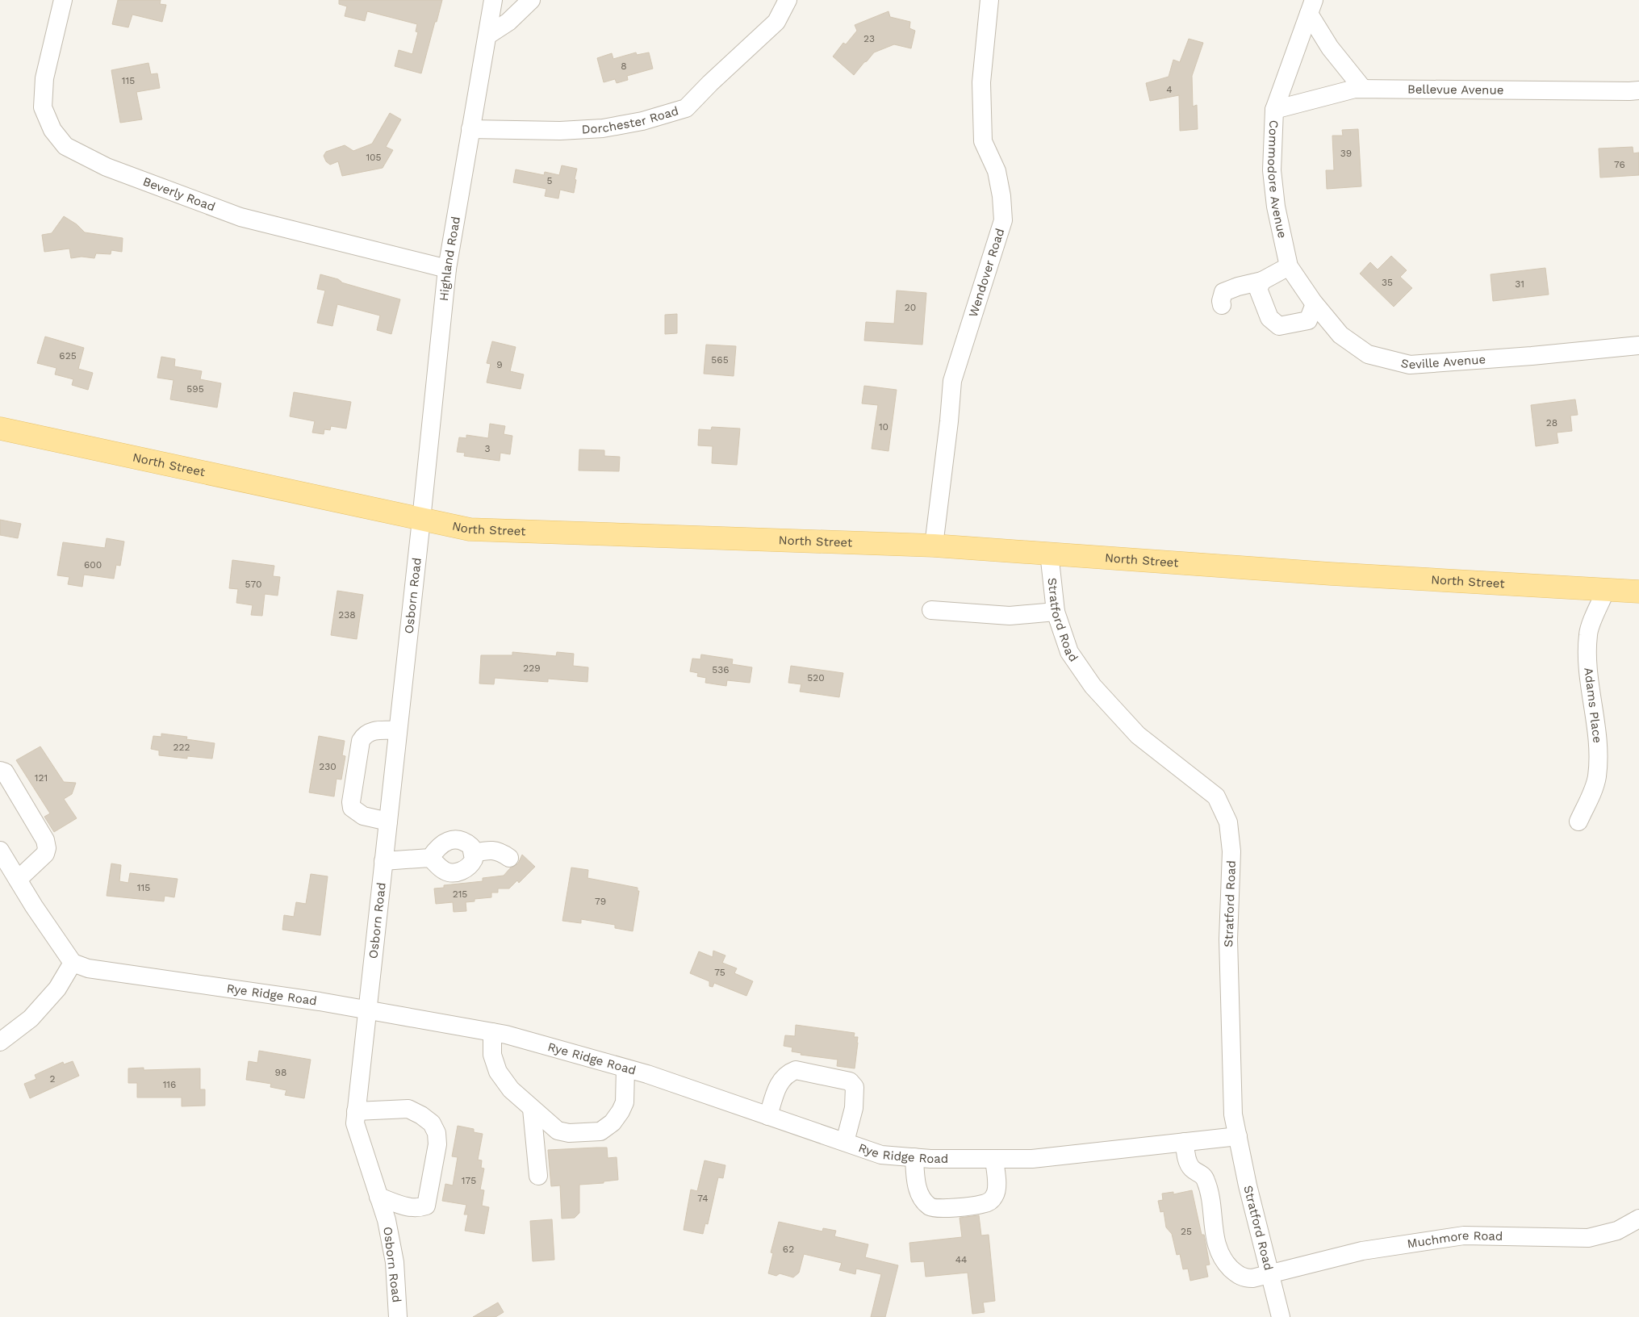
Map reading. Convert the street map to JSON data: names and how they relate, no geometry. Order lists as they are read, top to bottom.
{
  "streets": {
    "main road": ["North Street"],
    "street": [
      "Bellevue Avenue",
      "Dorchester Road",
      "Commodore Avenue",
      "Beverly Road",
      "Highland Road",
      "Wendover Road",
      "Seville Avenue",
      "Osborn Road",
      "Stratford Road",
      "Adams Place",
      "Rye Ridge Road",
      "Muchmore Road"
    ]
  },
  "crossings": [
    ["Bellevue Avenue", "Commodore Avenue"],
    ["Dorchester Road", "Highland Road"],
    ["Commodore Avenue", "Seville Avenue"],
    ["Beverly Road", "Highland Road"],
    ["Highland Road", "North Street"],
    ["Highland Road", "Osborn Road"],
    ["Wendover Road", "North Street"],
    ["North Street", "Osborn Road"],
    ["North Street", "Stratford Road"],
    ["North Street", "Adams Place"],
    ["Osborn Road", "Rye Ridge Road"],
    ["Stratford Road", "Rye Ridge Road"],
    ["Stratford Road", "Muchmore Road"],
    ["Rye Ridge Road", "Muchmore Road"]
  ],
  "house_numbers": [
    "23",
    "8",
    "115",
    "4",
    "39",
    "105",
    "76",
    "5",
    "35",
    "31",
    "20",
    "625",
    "565",
    "9",
    "595",
    "28",
    "10",
    "3",
    "600",
    "570",
    "238",
    "229",
    "536",
    "520",
    "222",
    "230",
    "121",
    "115",
    "215",
    "79",
    "75",
    "98",
    "2",
    "116",
    "175",
    "74",
    "25",
    "62",
    "44"
  ]
}
